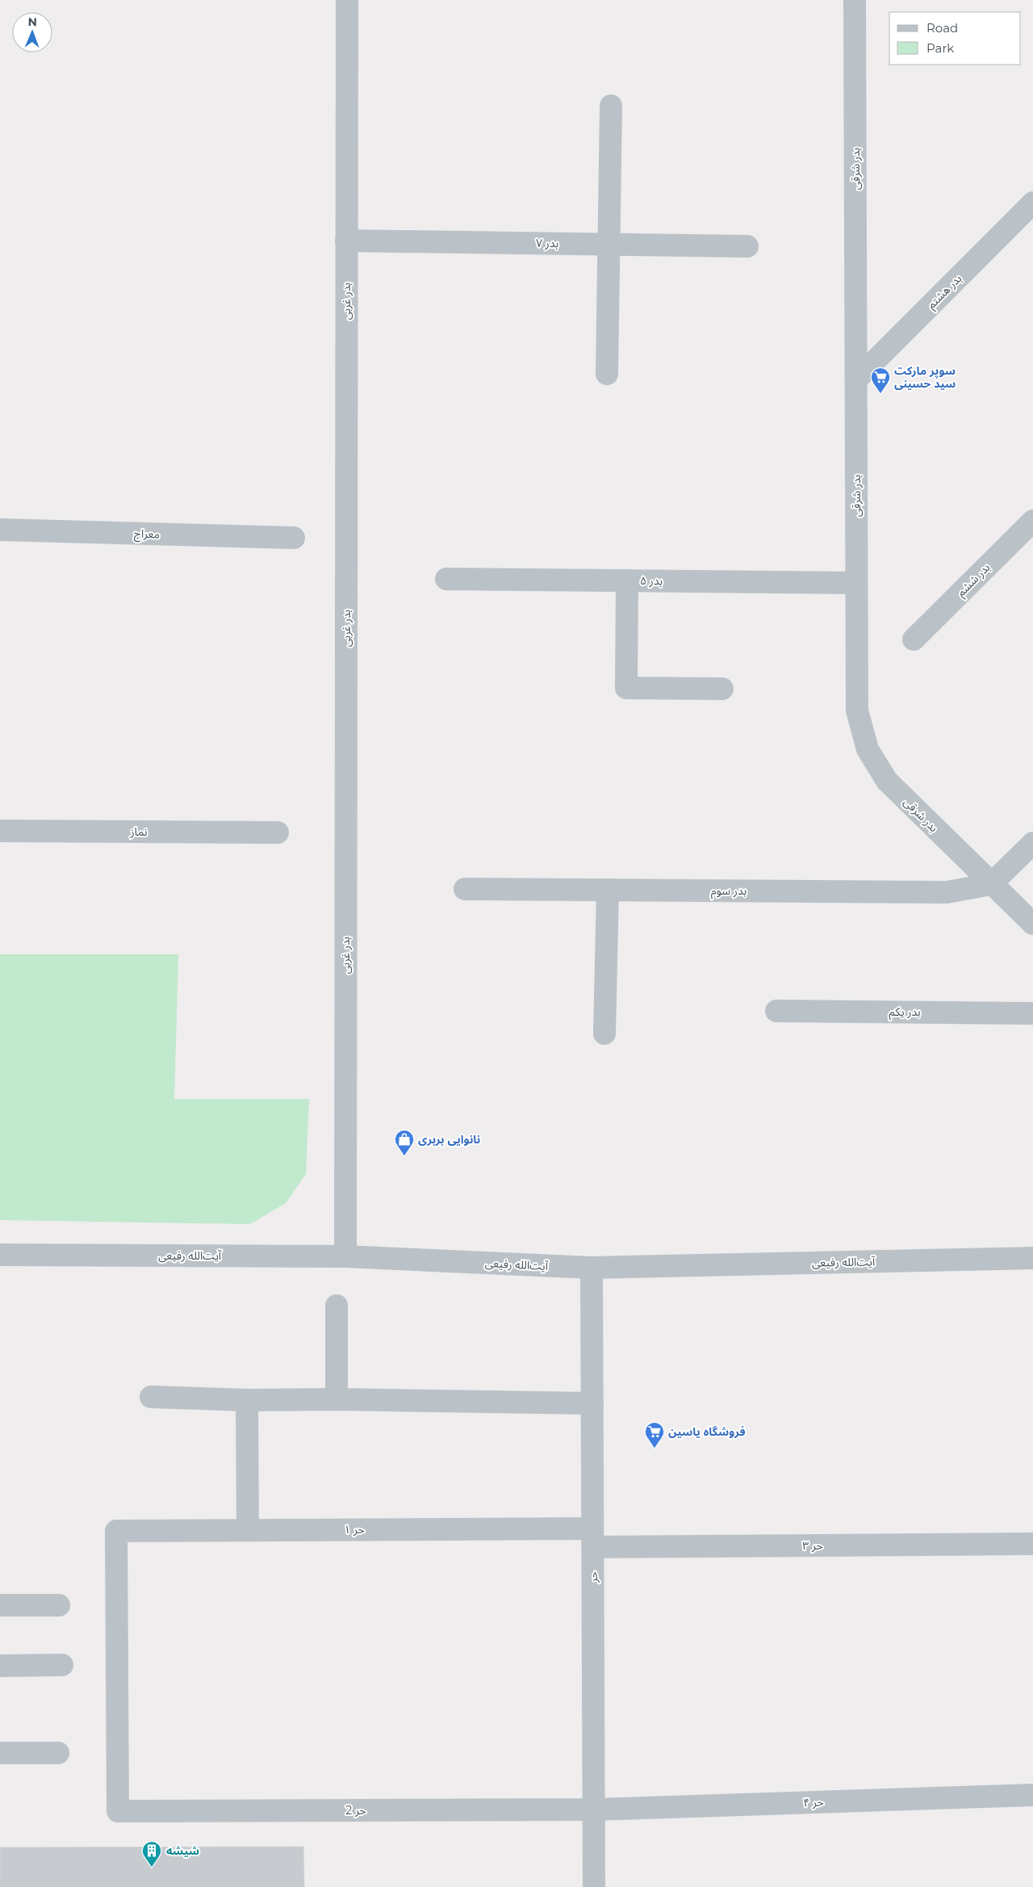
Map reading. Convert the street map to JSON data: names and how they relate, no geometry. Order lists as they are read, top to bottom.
{
  "streets": {
    "street": [
      "بدر شرقی",
      "بدر ۷",
      "بدر هشتم",
      "بدر غربی",
      "معراج",
      "بدر ششم",
      "بدر ۵",
      "نماز",
      "بدر سوم",
      "بدر یکم",
      "آیت‌الله رفیعی",
      "حر ۱",
      "حر ۳",
      "حر",
      "حر ۴",
      "حر 2"
    ]
  },
  "crossings": [
    ["بدر شرقی", "بدر هشتم"],
    ["بدر شرقی", "بدر ۵"],
    ["بدر شرقی", "بدر سوم"],
    ["بدر ۷", "بدر غربی"],
    ["بدر غربی", "آیت‌الله رفیعی"],
    ["آیت‌الله رفیعی", "حر"],
    ["حر ۱", "حر ۳"],
    ["حر ۱", "حر"],
    ["حر ۱", "حر 2"],
    ["حر ۳", "حر"],
    ["حر", "حر ۴"],
    ["حر", "حر 2"],
    ["حر ۴", "حر 2"]
  ],
  "places": {
    "supermarket": ["سوپر مارکت سید حسینی", "فروشگاه یاسین"],
    "shop": ["نانوایی بربری"],
    "building": ["شیشه"]
  },
  "legend": ["Road", "Park"],
  "north": "top"
}
